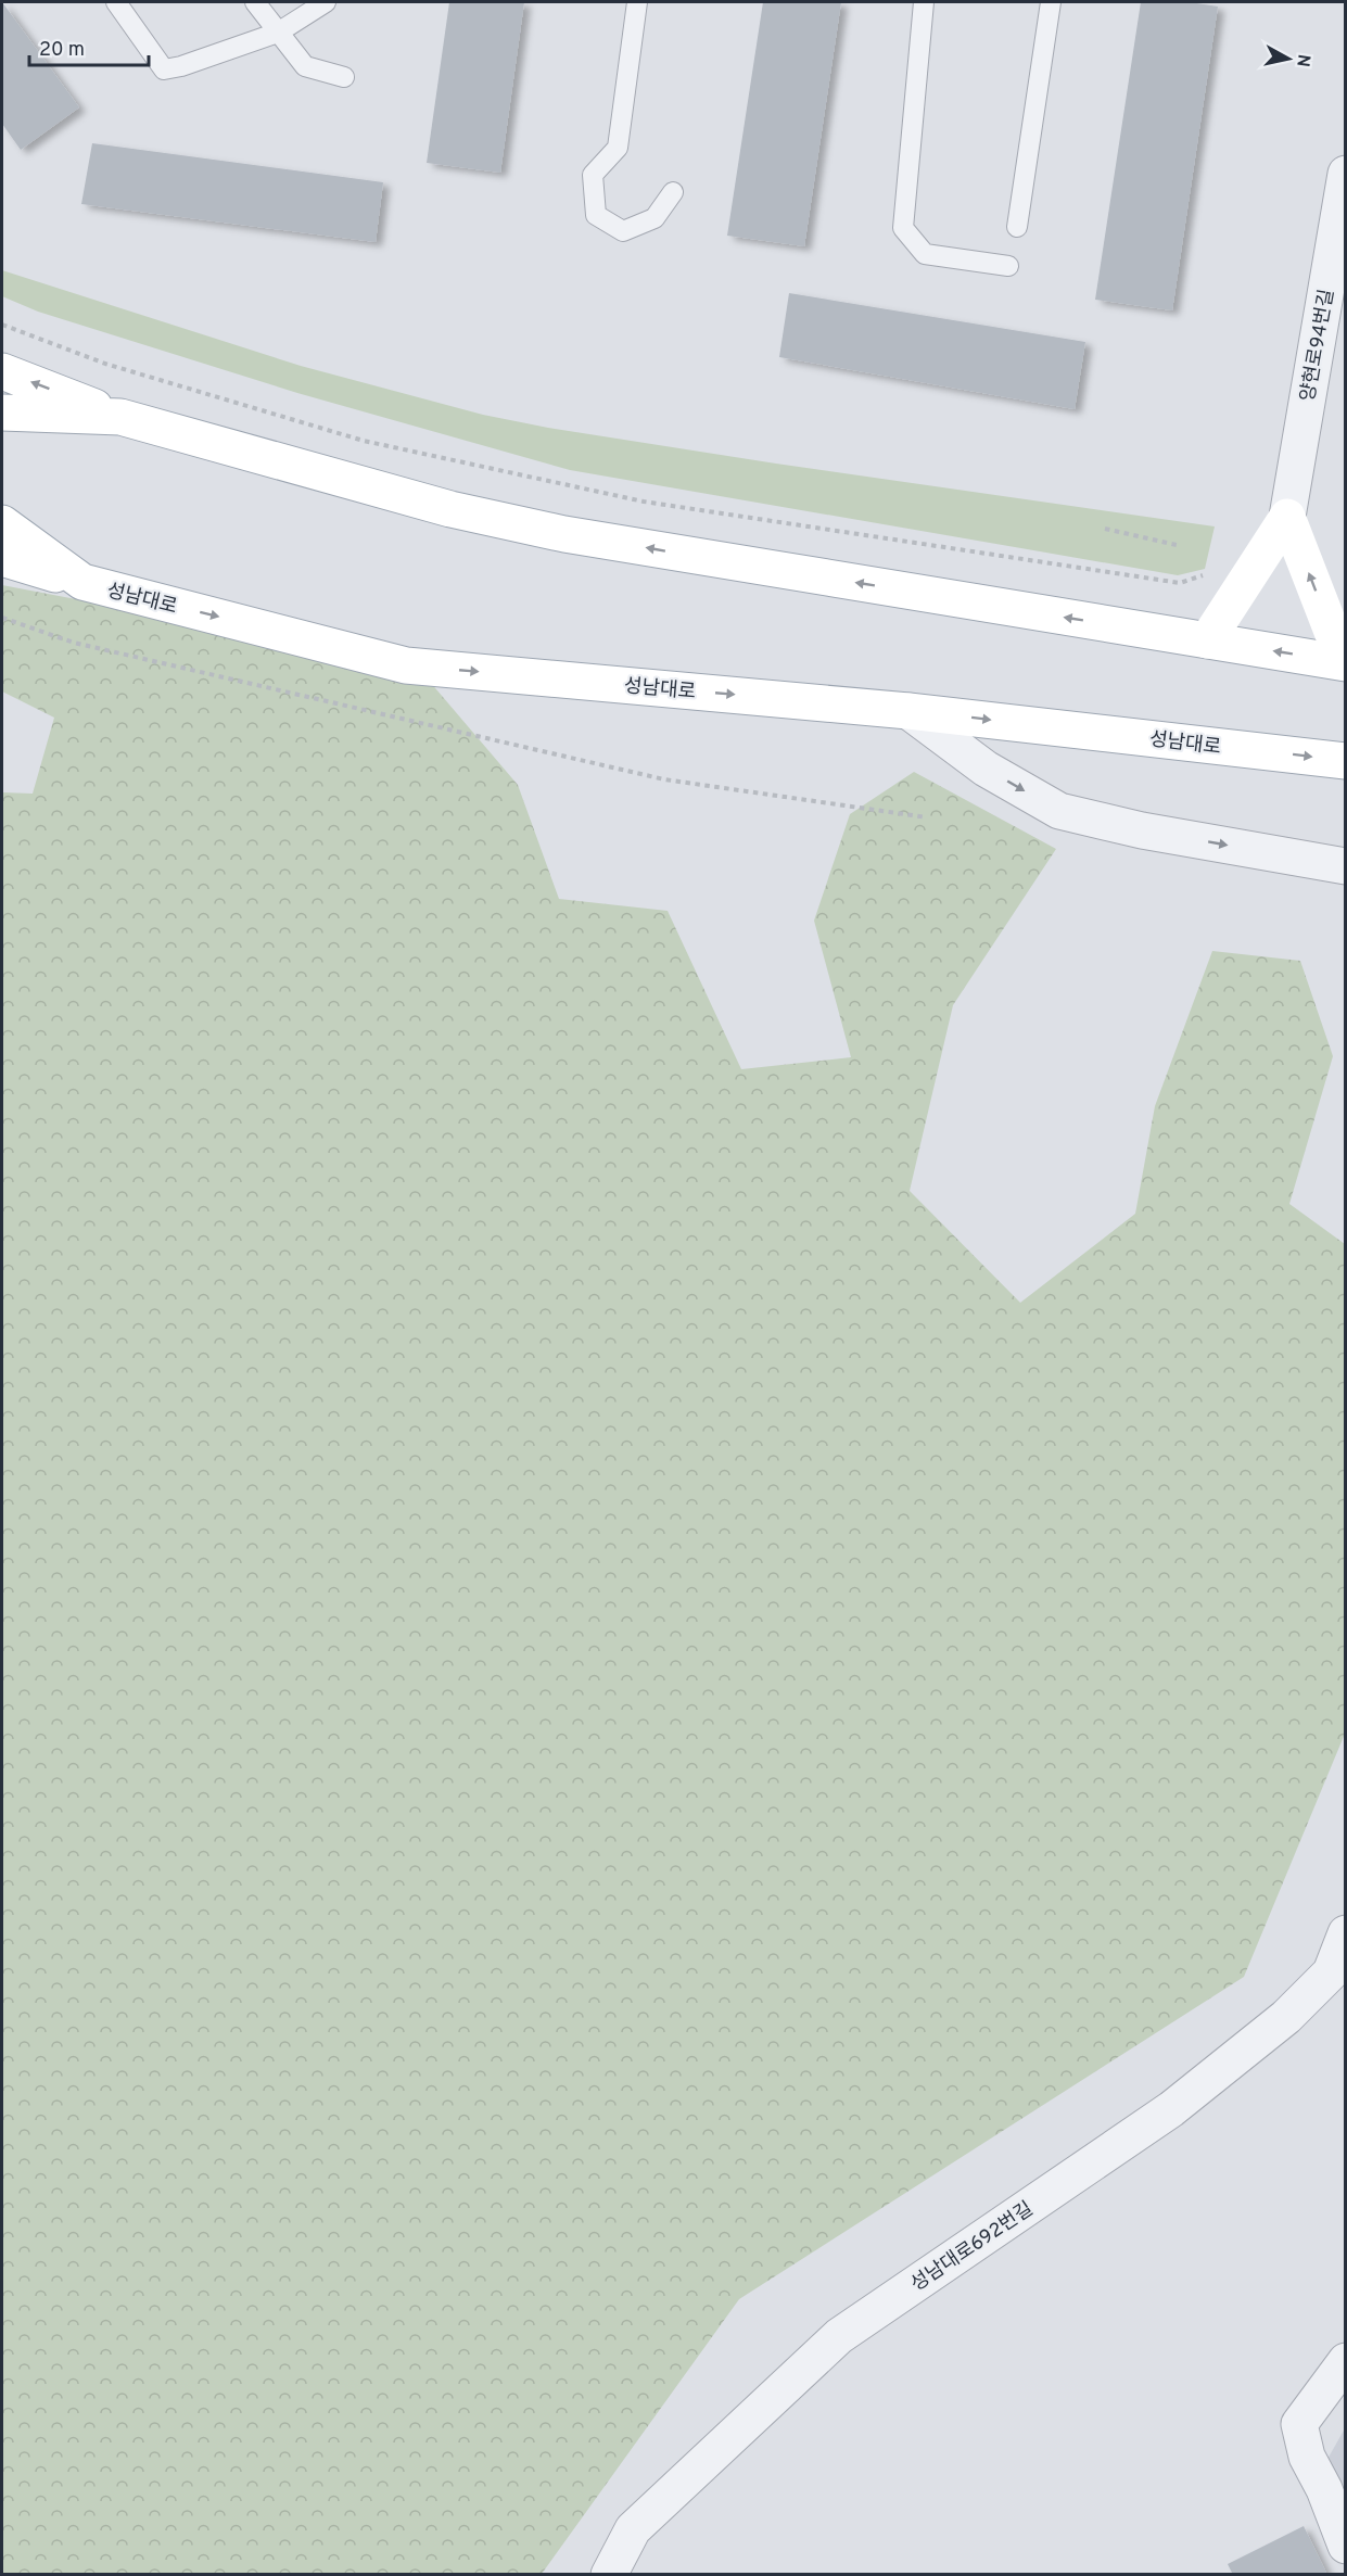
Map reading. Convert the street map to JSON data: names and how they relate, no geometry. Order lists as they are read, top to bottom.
{
  "streets": {
    "main road": ["성남대로"],
    "street": ["양현로94번길", "성남대로692번길"]
  },
  "scale_bar": "20 m",
  "north": "right"
}
